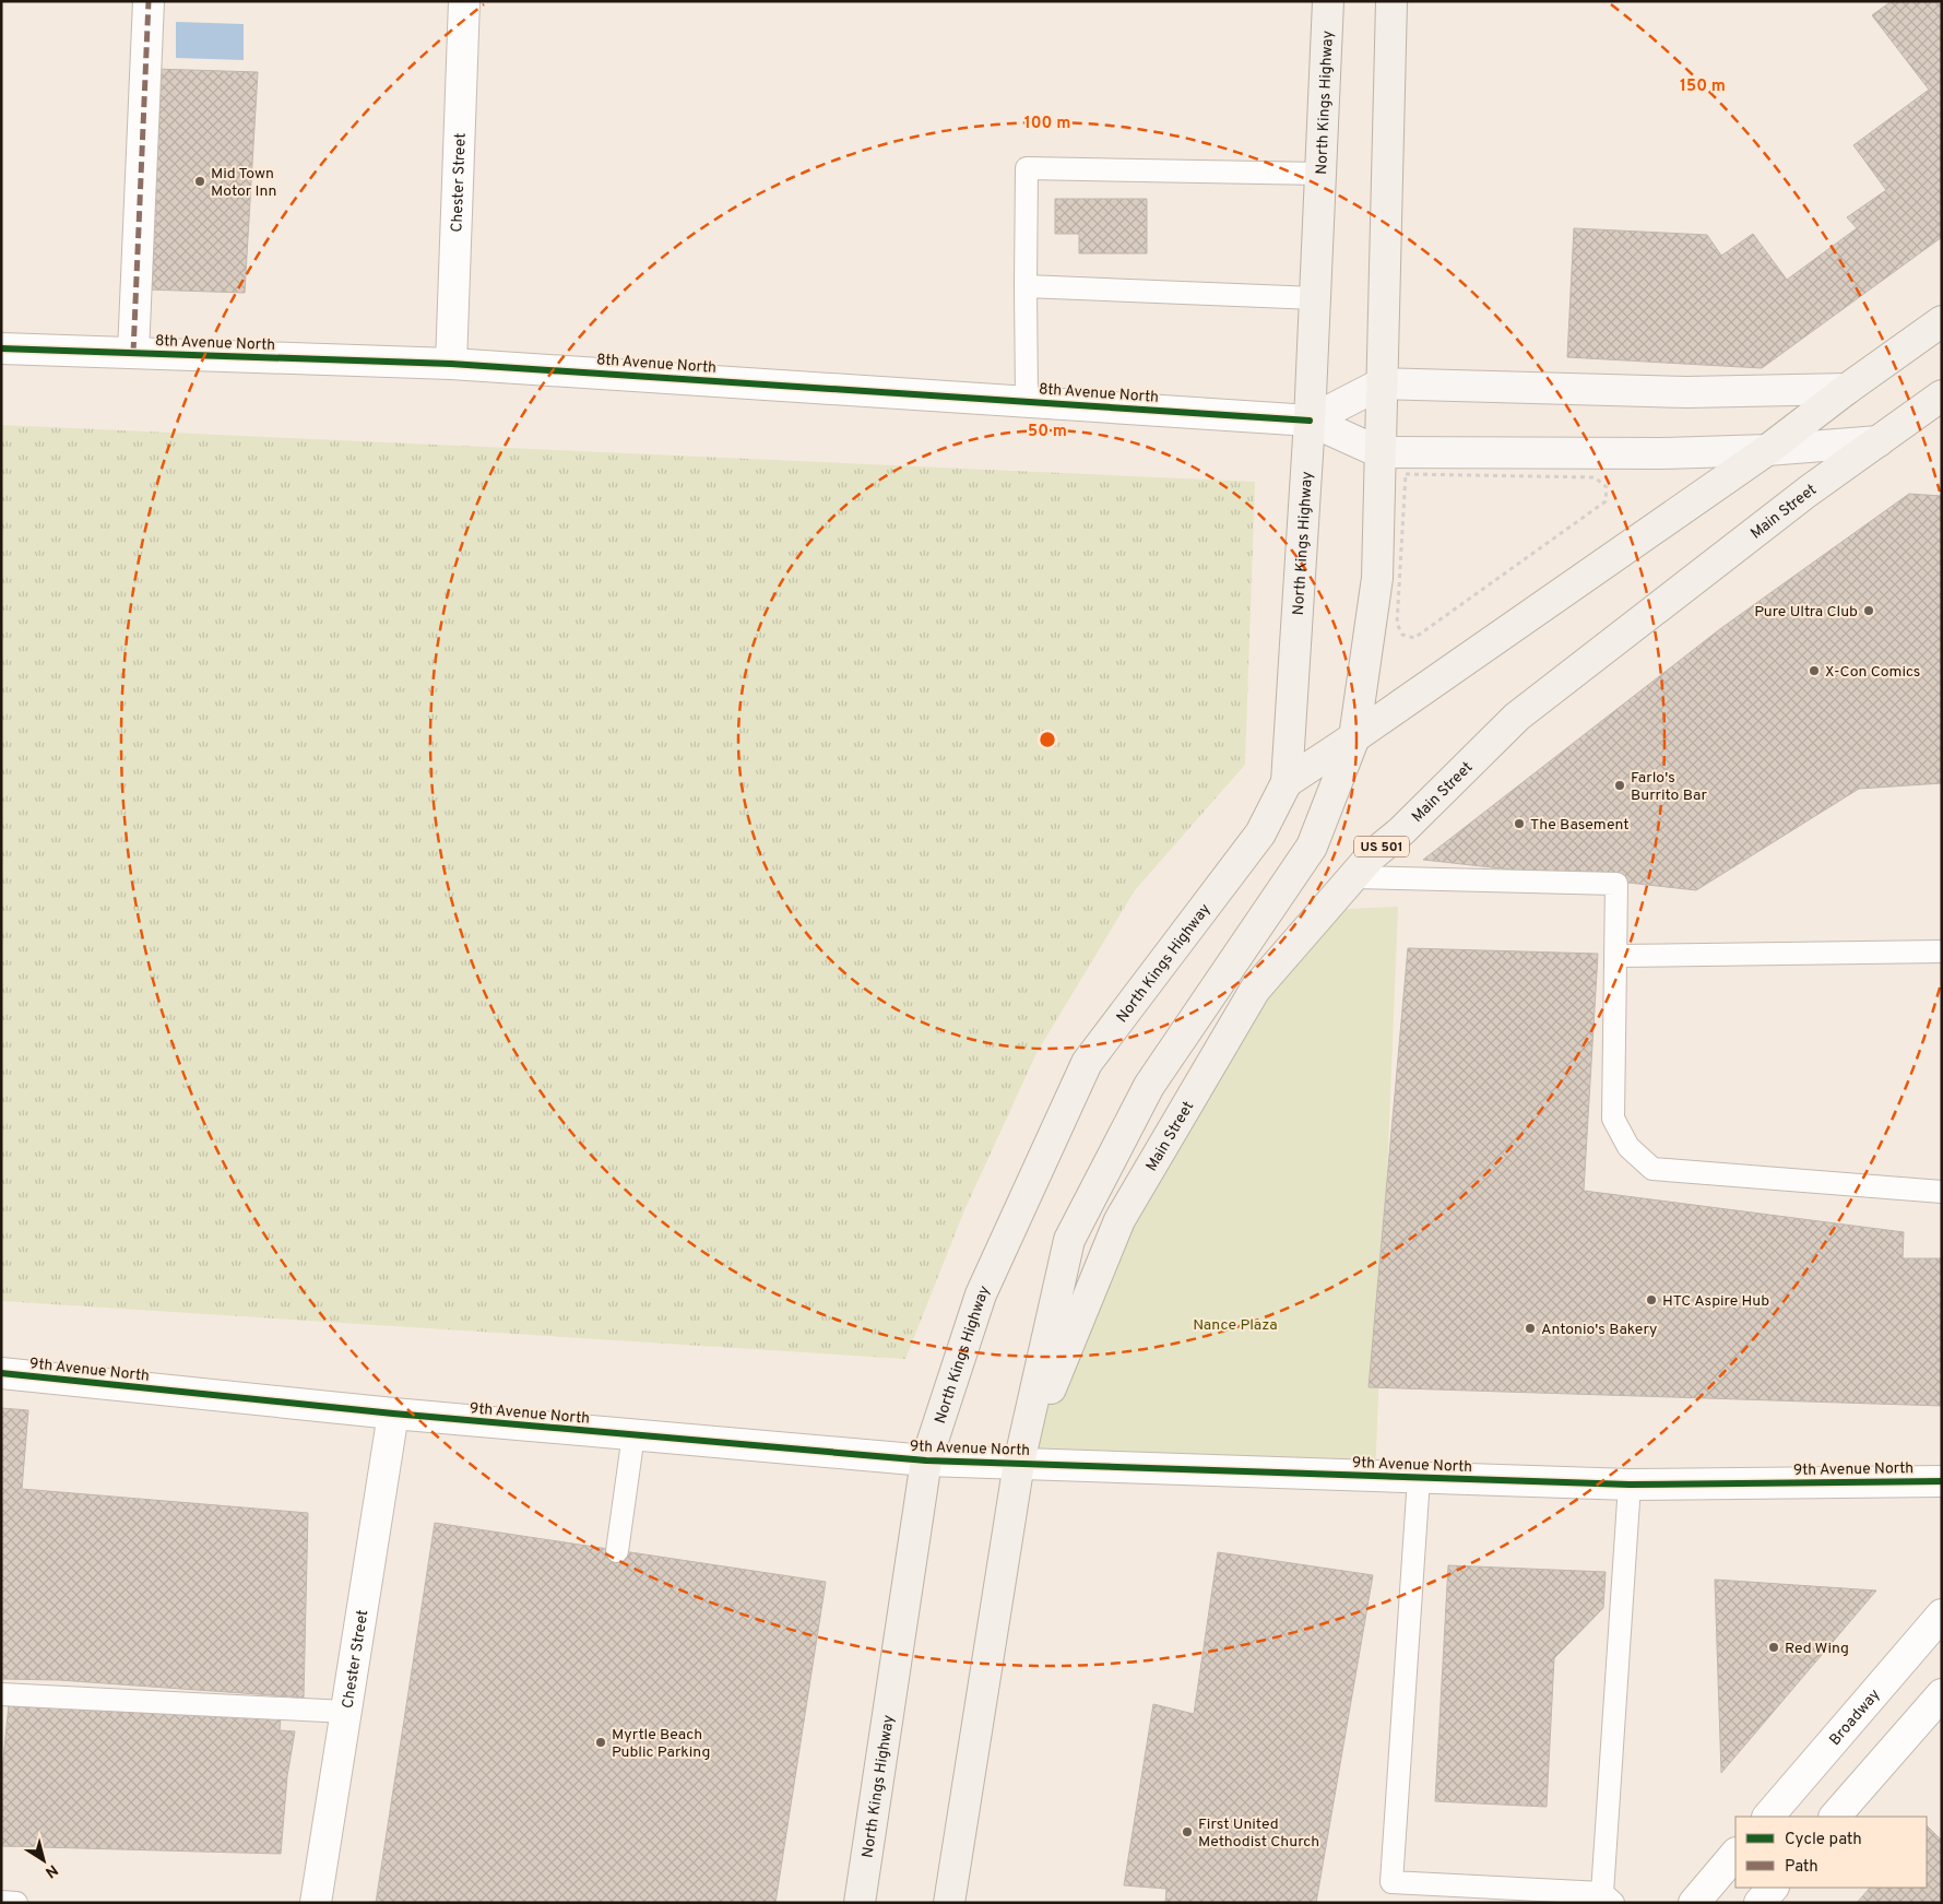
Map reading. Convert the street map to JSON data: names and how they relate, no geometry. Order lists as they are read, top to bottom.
{
  "streets": {
    "main road": ["North Kings Highway", "Main Street", "US 501"],
    "street": [
      "Chester Street",
      "8th Avenue North",
      "9th Avenue North",
      "Broadway"
    ]
  },
  "crossings": [
    ["North Kings Highway", "8th Avenue North"],
    ["North Kings Highway", "9th Avenue North"],
    ["Chester Street", "8th Avenue North"],
    ["Chester Street", "9th Avenue North"],
    ["Main Street", "9th Avenue North"]
  ],
  "parks": ["Nance Plaza"],
  "places": [
    "Mid Town Motor Inn",
    "Pure Ultra Club",
    "X-Con Comics",
    "Farlo's Burrito Bar",
    "The Basement",
    "HTC Aspire Hub",
    "Antonio's Bakery",
    "Red Wing",
    "Myrtle Beach Public Parking",
    "First United Methodist Church"
  ],
  "legend": ["Cycle path", "Path"],
  "north": "bottom right",
  "rings": ["150 m", "100 m", "50 m"]
}
